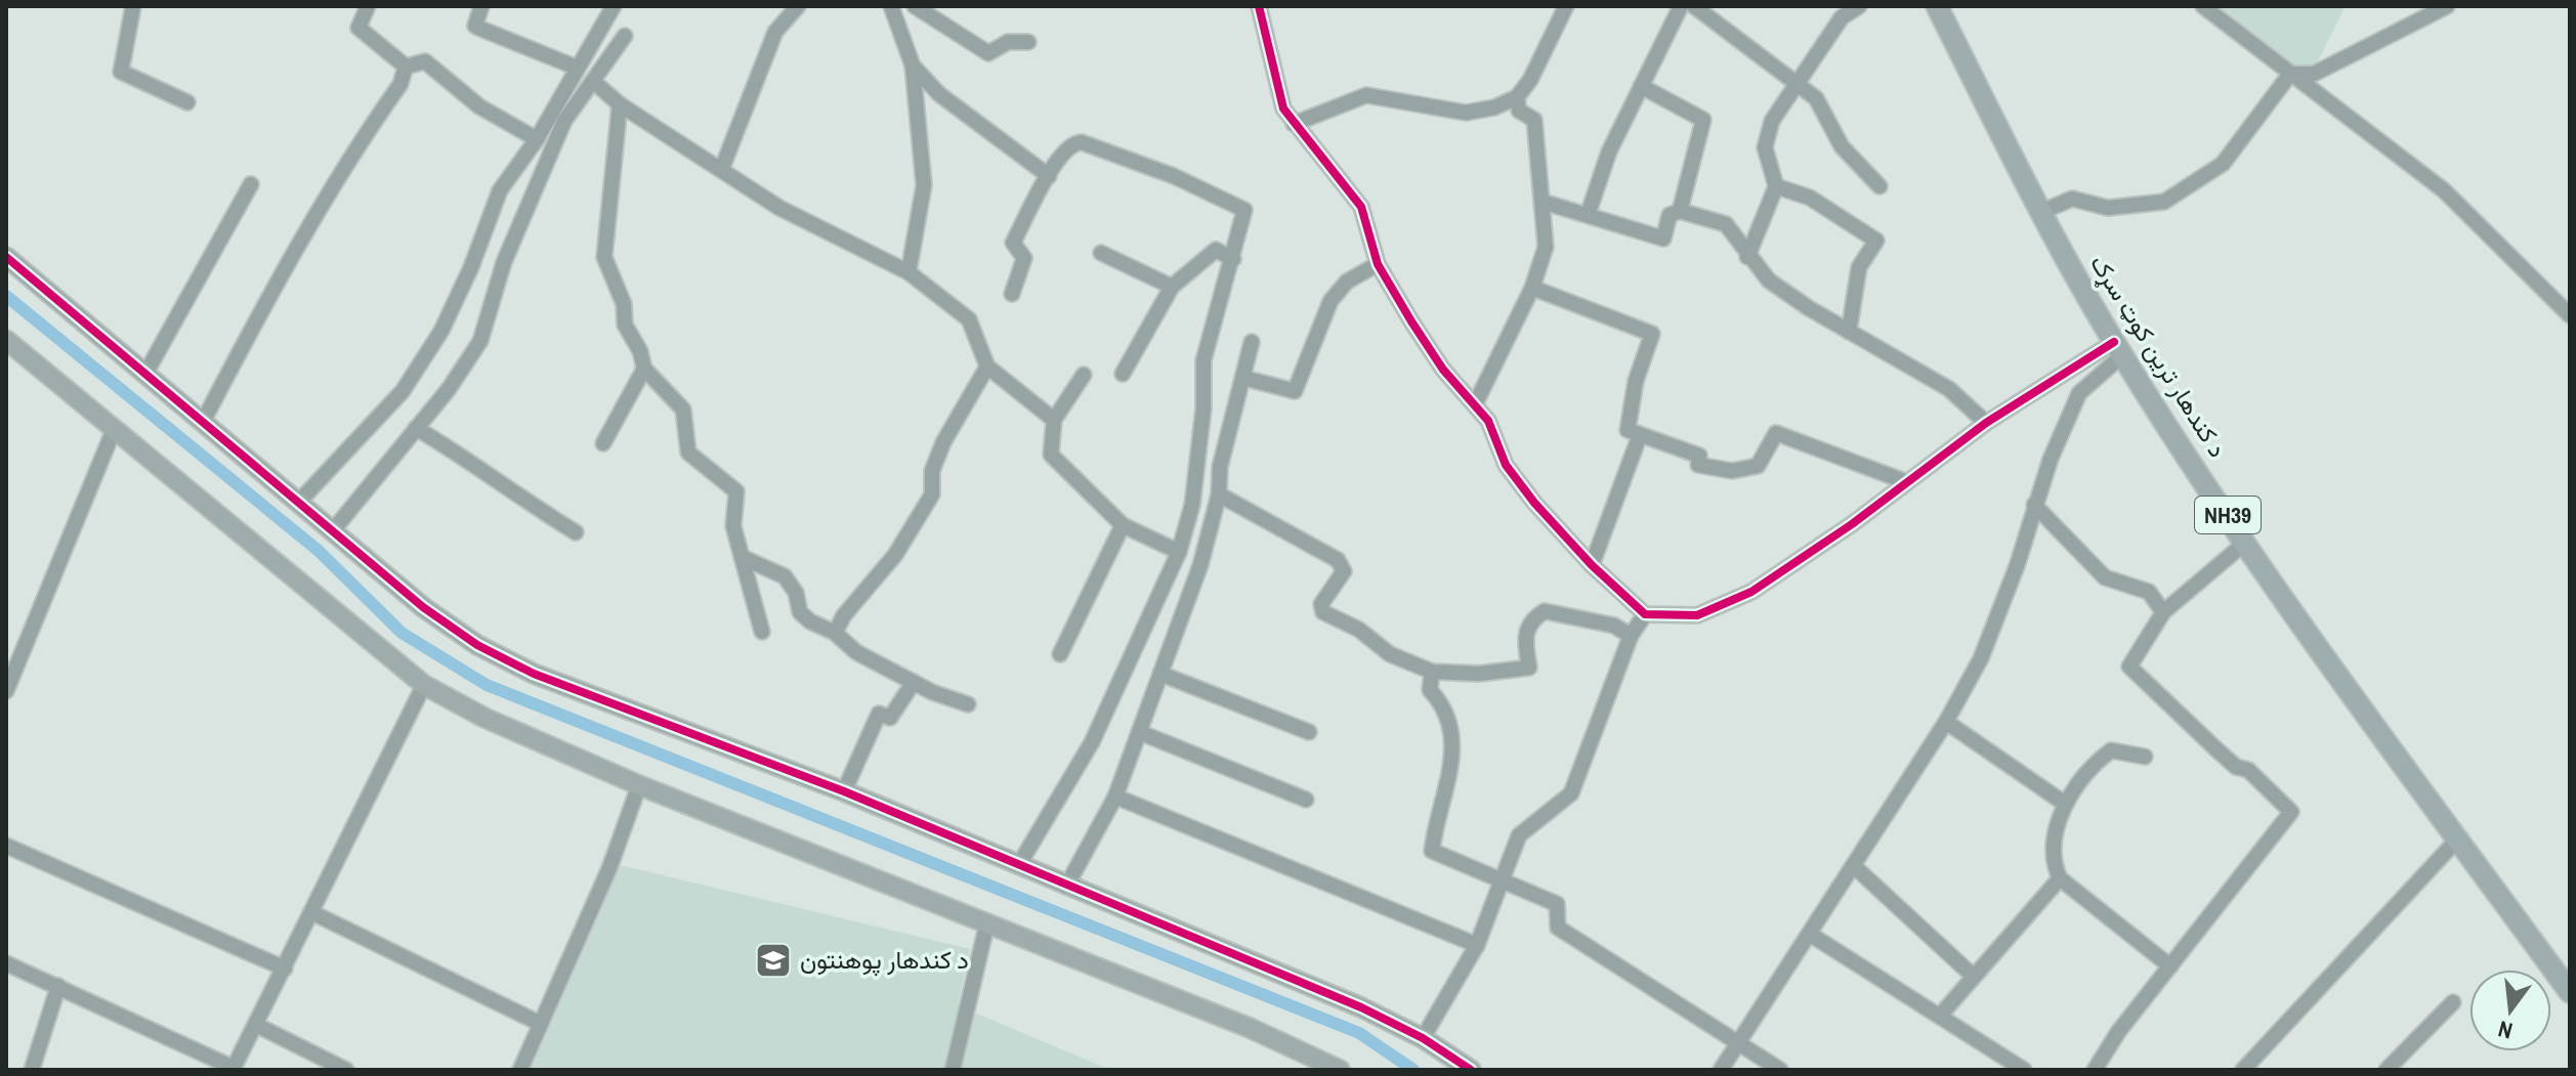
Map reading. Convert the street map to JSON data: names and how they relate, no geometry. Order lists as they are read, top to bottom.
{
  "streets": {
    "main road": ["د کندهار ترين کوټ سړک", "NH39"]
  },
  "places": {
    "school or university": ["د کندهار پوهنتون"]
  },
  "north": "bottom"
}
